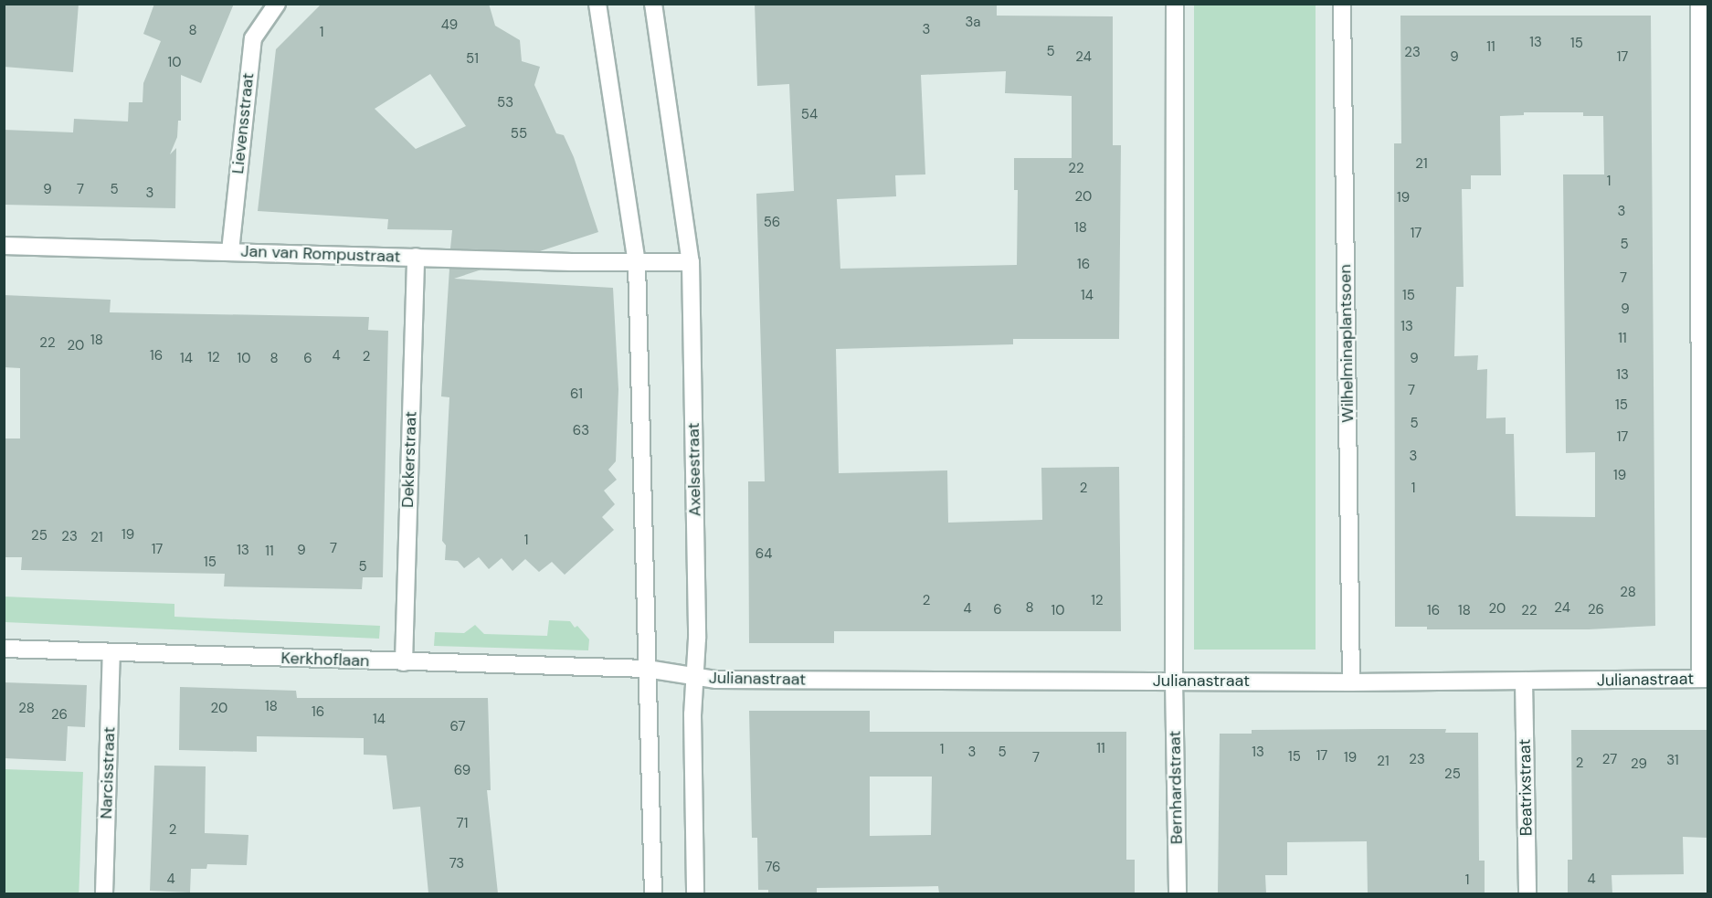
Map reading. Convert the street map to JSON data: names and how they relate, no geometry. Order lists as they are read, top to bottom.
{
  "streets": {
    "street": [
      "Lievensstraat",
      "Jan van Rompustraat",
      "Wilhelminaplantsoen",
      "Dekkerstraat",
      "Axelsestraat",
      "Kerkhoflaan",
      "Julianastraat",
      "Narcisstraat",
      "Bernhardstraat",
      "Beatrixstraat"
    ]
  },
  "crossings": [
    ["Lievensstraat", "Jan van Rompustraat"],
    ["Jan van Rompustraat", "Dekkerstraat"],
    ["Wilhelminaplantsoen", "Julianastraat"],
    ["Dekkerstraat", "Kerkhoflaan"],
    ["Axelsestraat", "Julianastraat"],
    ["Kerkhoflaan", "Narcisstraat"],
    ["Julianastraat", "Bernhardstraat"],
    ["Julianastraat", "Beatrixstraat"]
  ],
  "house_numbers": [
    "3a",
    "49",
    "3",
    "8",
    "1",
    "13",
    "15",
    "11",
    "5",
    "23",
    "24",
    "9",
    "17",
    "51",
    "10",
    "53",
    "54",
    "55",
    "21",
    "22",
    "1",
    "9",
    "7",
    "5",
    "3",
    "20",
    "19",
    "3",
    "56",
    "18",
    "17",
    "5",
    "16",
    "7",
    "14",
    "15",
    "9",
    "13",
    "11",
    "18",
    "22",
    "20",
    "16",
    "4",
    "2",
    "12",
    "14",
    "10",
    "8",
    "6",
    "9",
    "13",
    "7",
    "61",
    "15",
    "5",
    "63",
    "17",
    "3",
    "19",
    "2",
    "1",
    "19",
    "25",
    "23",
    "21",
    "1",
    "7",
    "17",
    "13",
    "9",
    "11",
    "64",
    "15",
    "5",
    "28",
    "2",
    "12",
    "8",
    "24",
    "4",
    "20",
    "6",
    "26",
    "10",
    "16",
    "18",
    "22",
    "18",
    "28",
    "20",
    "16",
    "26",
    "14",
    "67",
    "11",
    "1",
    "3",
    "5",
    "13",
    "17",
    "15",
    "7",
    "19",
    "23",
    "27",
    "31",
    "21",
    "2",
    "29",
    "69",
    "25",
    "71",
    "2",
    "73",
    "76",
    "4",
    "4",
    "1"
  ]
}
